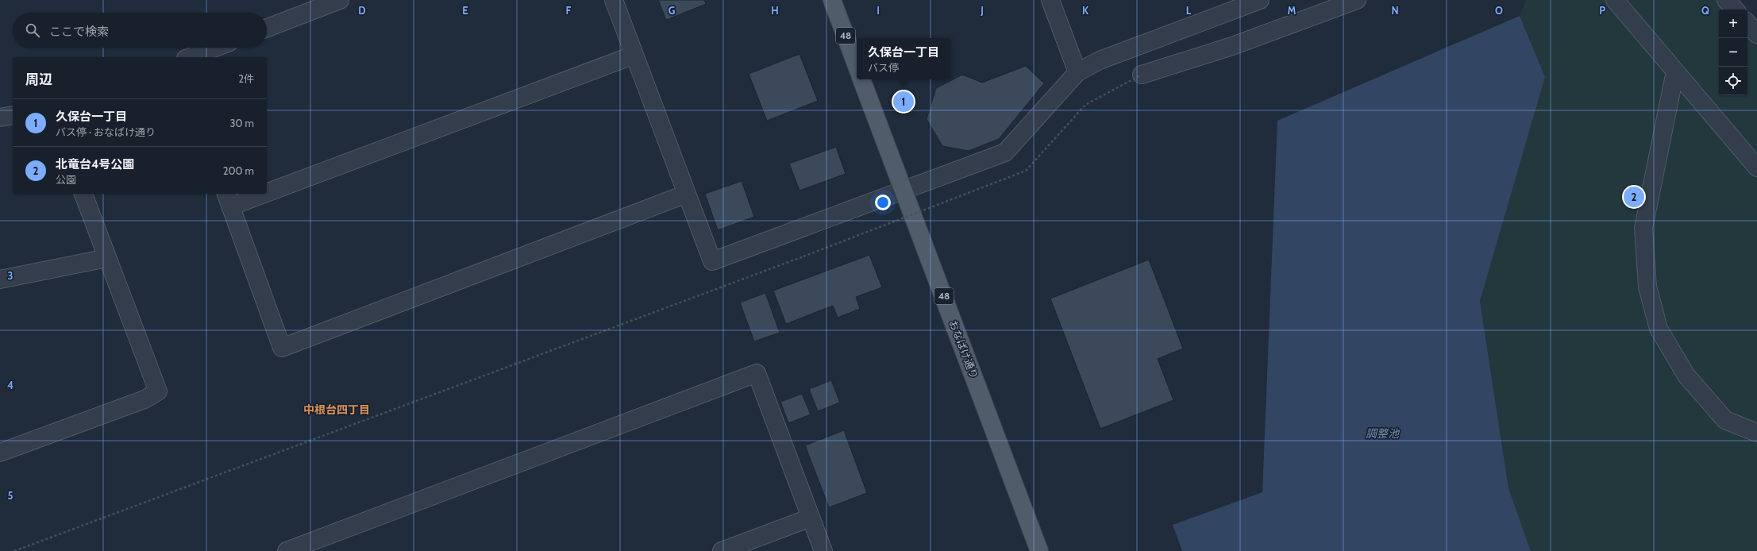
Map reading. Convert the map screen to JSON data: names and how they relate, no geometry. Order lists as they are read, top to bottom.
{
  "streets": {
    "main road": ["48", "おなばけ通り"]
  },
  "districts": ["中根台四丁目"],
  "water": ["調整池"],
  "page": {
    "map_buttons": ["+", "−"],
    "search": "ここで検索",
    "popup": ["久保台一丁目", "バス停"],
    "heading": ["周辺", "2件"],
    "pins": ["1", "2"],
    "list": [
      {
        "mark": "1",
        "name": "久保台一丁目",
        "note": "バス停 · おなばけ通り",
        "value": "30 m"
      },
      {
        "mark": "2",
        "name": "北竜台4号公園",
        "note": "公園",
        "value": "200 m"
      }
    ]
  },
  "grid": {
    "columns": [
      "D",
      "E",
      "F",
      "G",
      "H",
      "I",
      "J",
      "K",
      "L",
      "M",
      "N",
      "O",
      "P",
      "Q"
    ],
    "rows": ["3", "4", "5"]
  }
}
